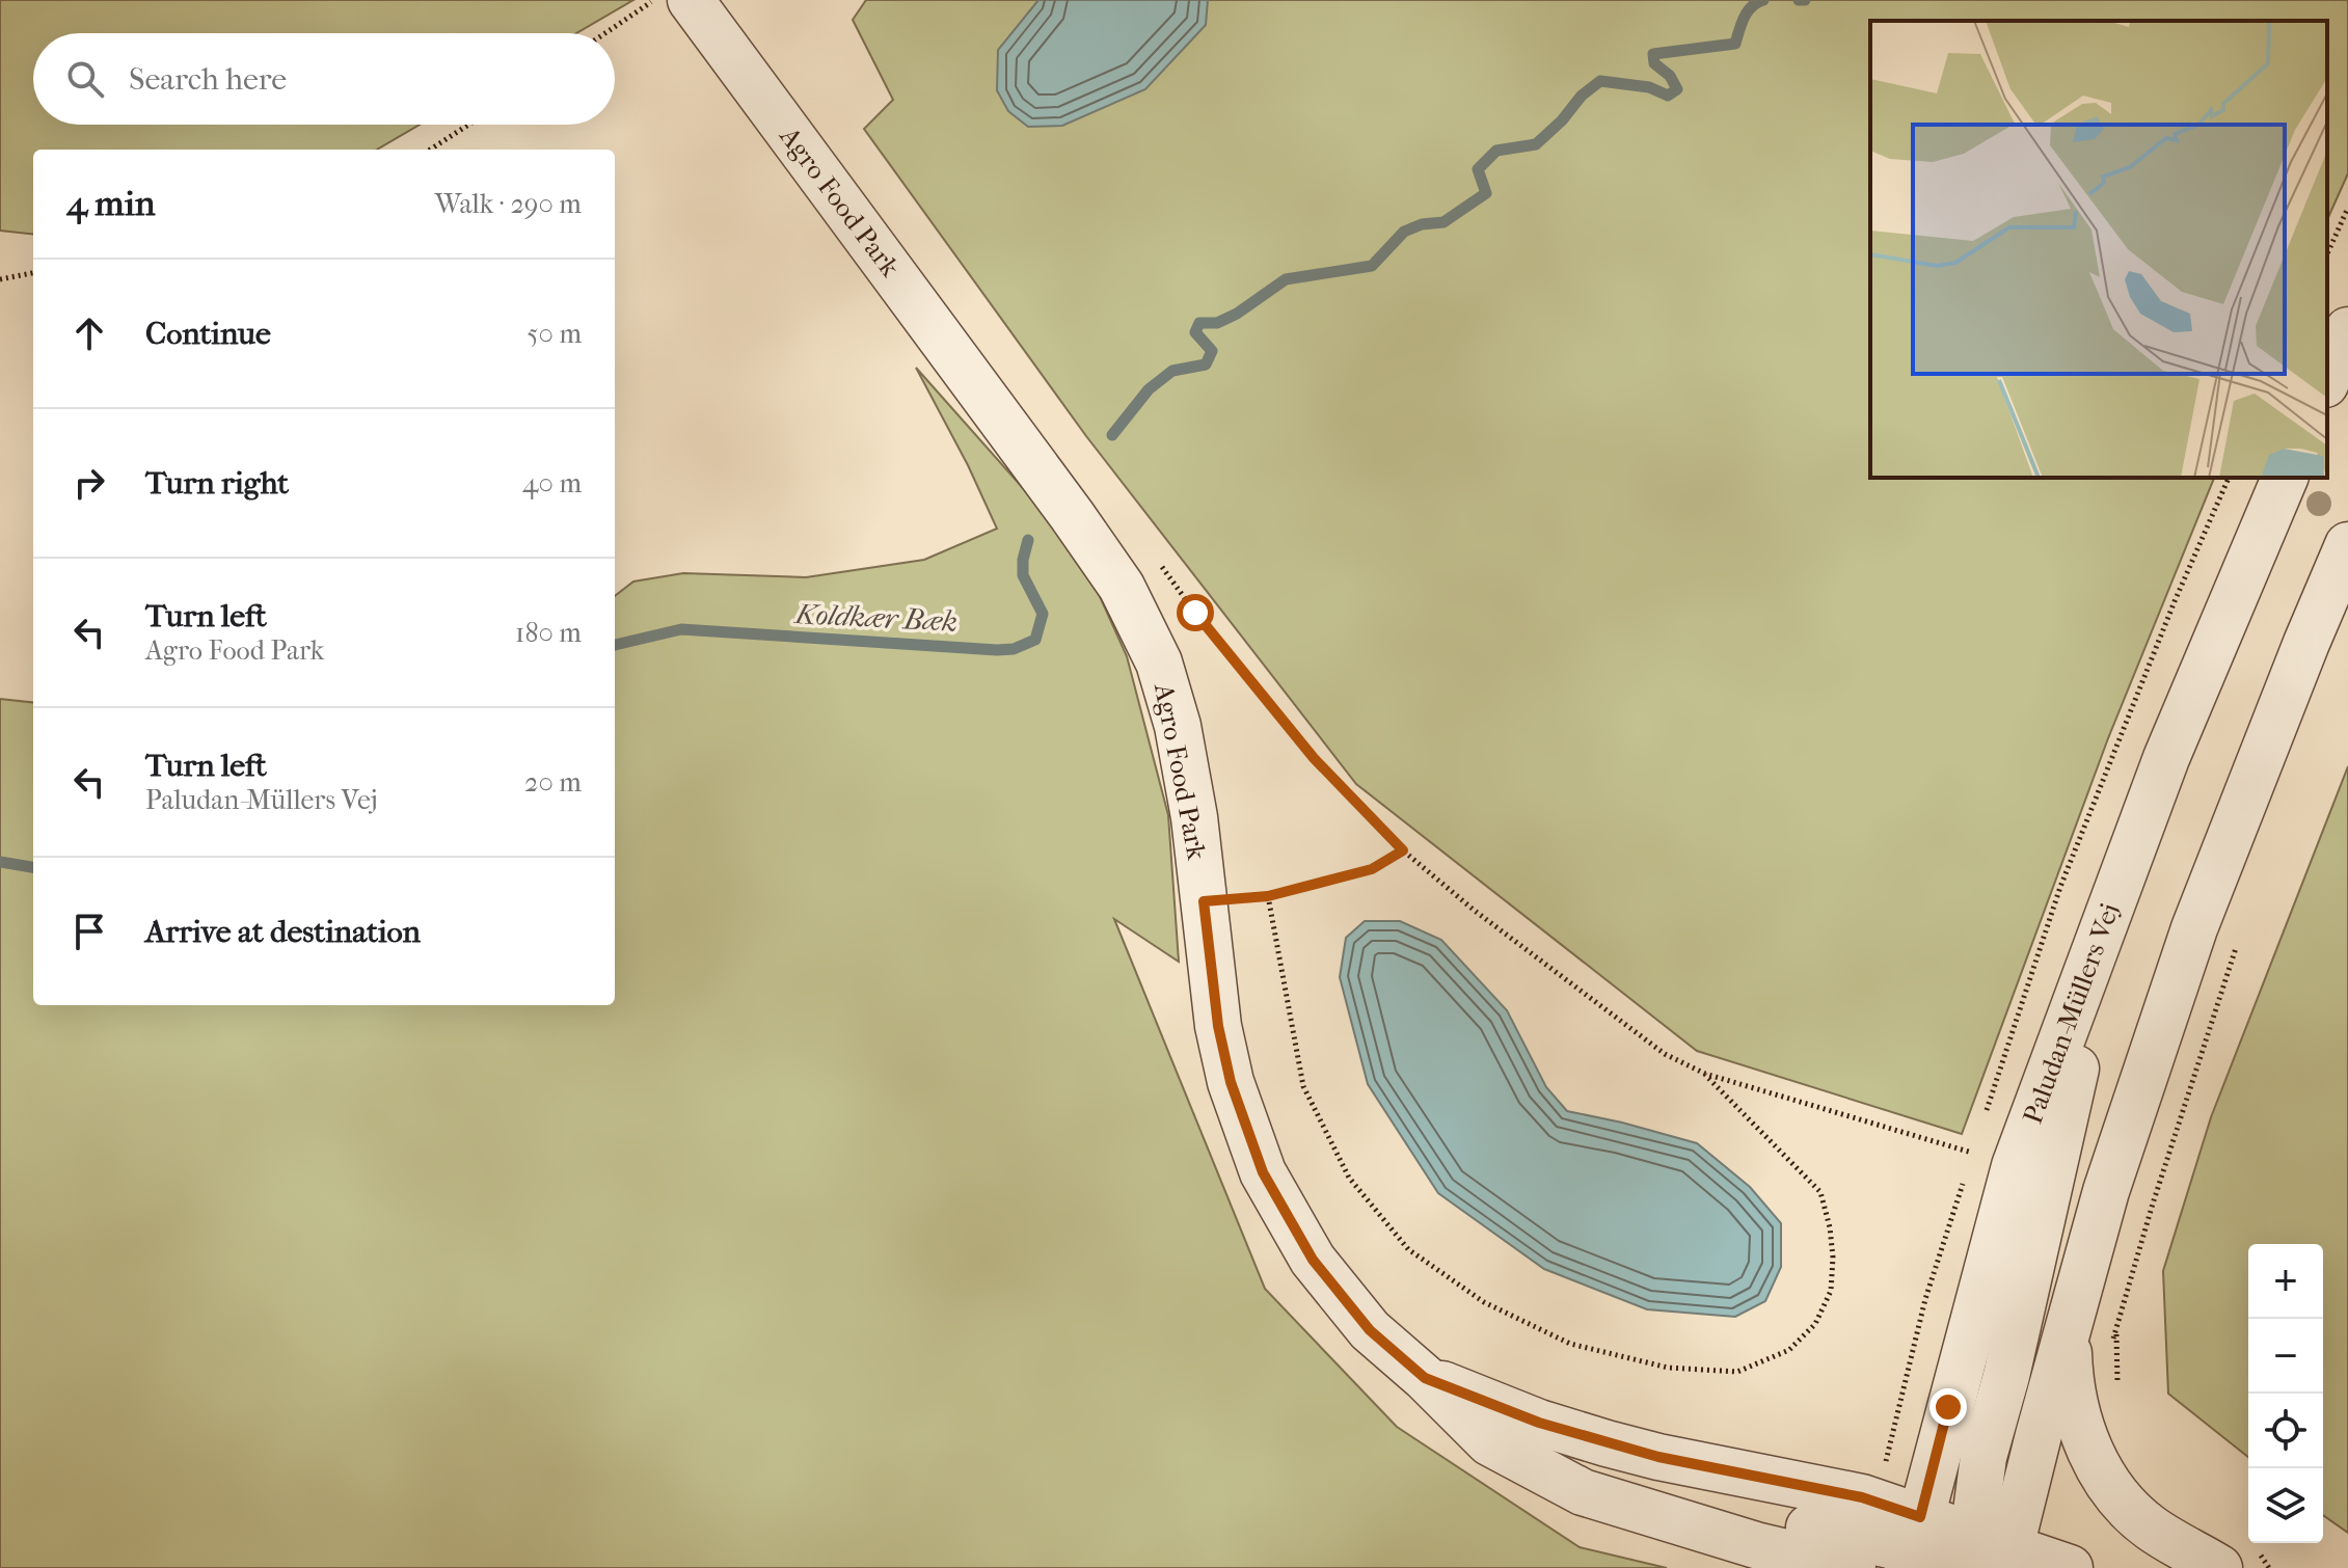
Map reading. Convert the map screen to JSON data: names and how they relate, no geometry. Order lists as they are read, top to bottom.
{
  "streets": {
    "street": ["Agro Food Park", "Paludan-Müllers Vej"]
  },
  "crossings": [
    ["Agro Food Park", "Paludan-Müllers Vej"]
  ],
  "water": ["Koldkær Bæk"],
  "page": {
    "search": "Search here",
    "heading": ["4 min", "Walk · 290 m"],
    "list": [
      ["Continue", "50 m"],
      ["Turn right", "40 m"],
      ["Turn left", "Agro Food Park", "180 m"],
      ["Turn left", "Paludan-Müllers Vej", "20 m"],
      "Arrive at destination"
    ],
    "map_buttons": ["+", "−"]
  }
}
